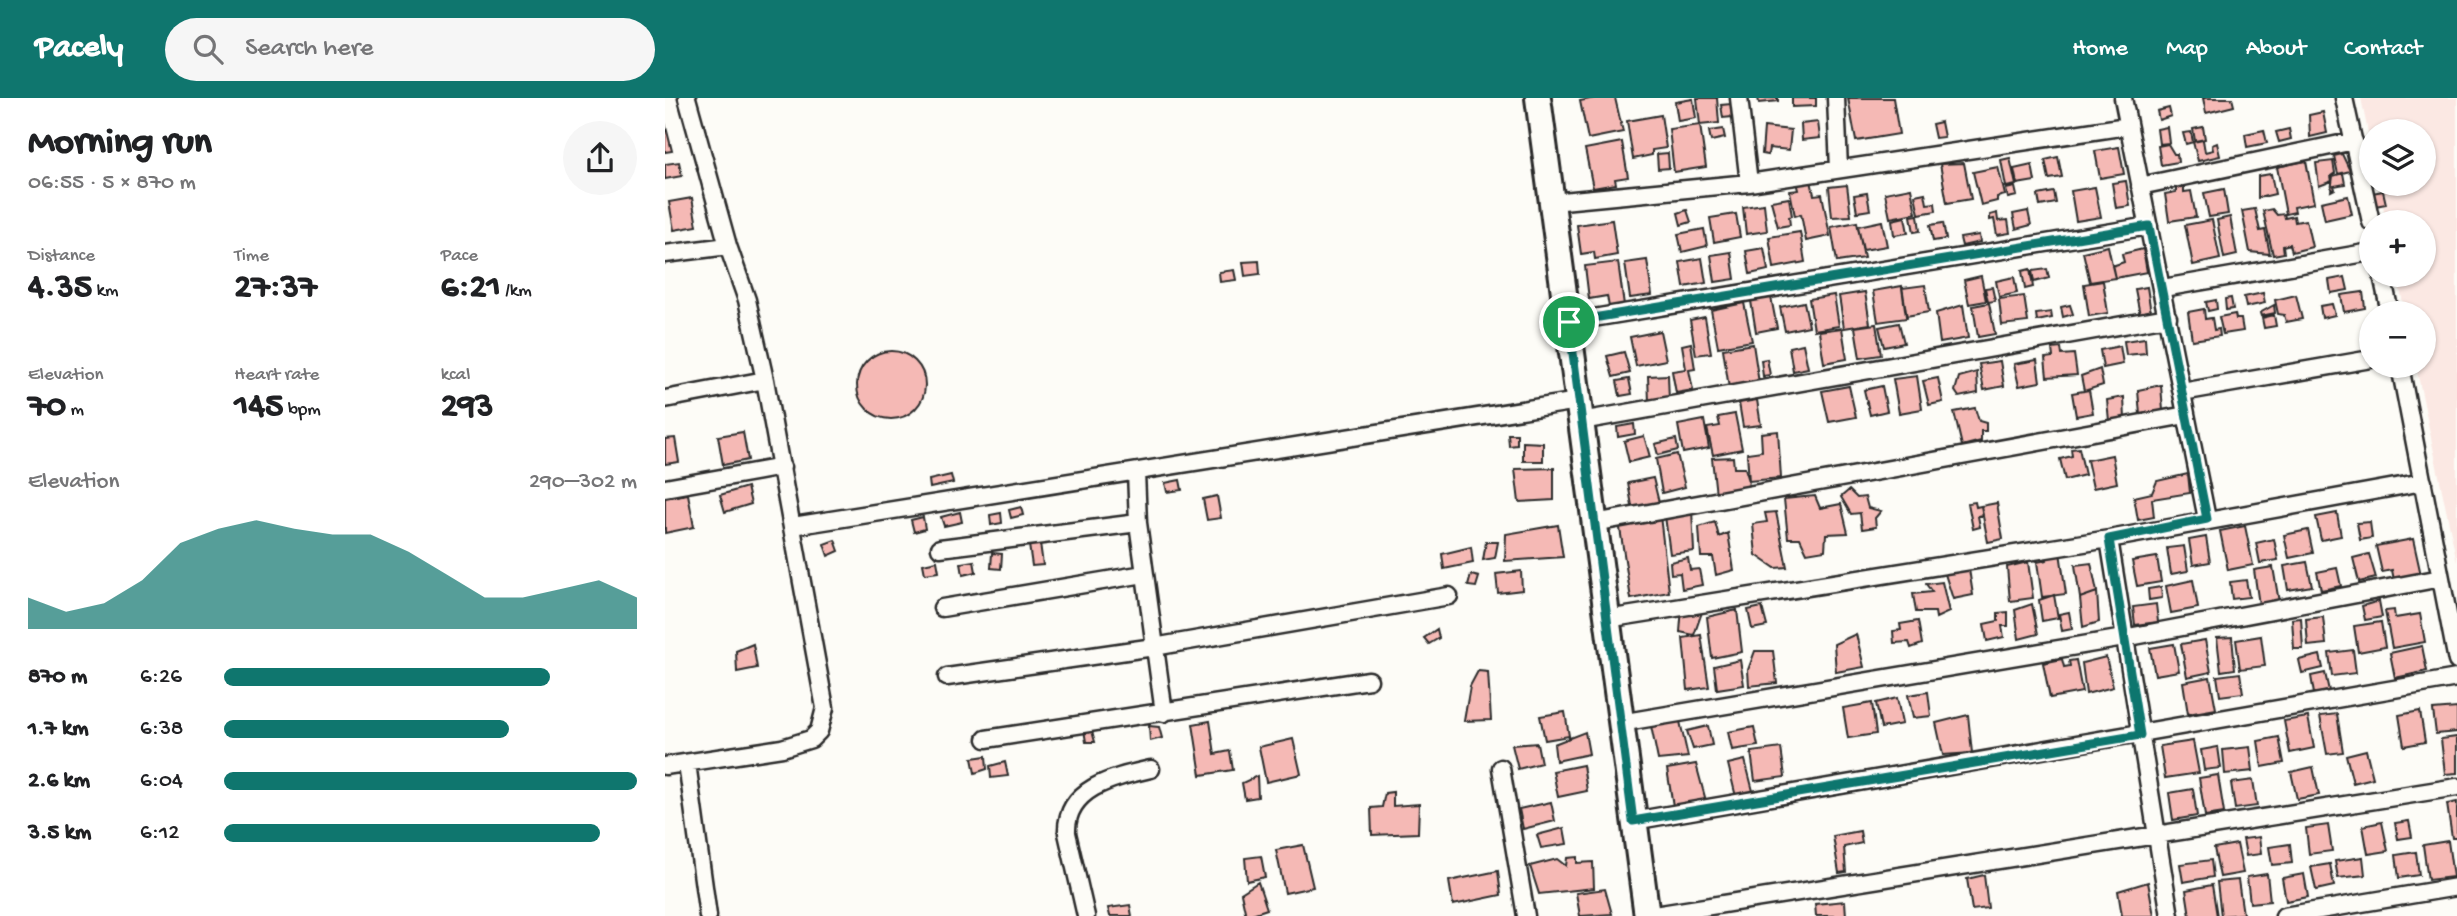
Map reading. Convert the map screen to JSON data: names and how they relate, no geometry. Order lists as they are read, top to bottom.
{
  "page": {
    "header": "Pacely",
    "search": "Search here",
    "nav": [
      "Home",
      "Map",
      "About",
      "Contact"
    ],
    "heading": ["Morning run", "06:55 · 5 × 870 m"],
    "map_buttons": ["+", "−"],
    "stats": [
      ["Distance", "4.35 km"],
      ["Time", "27:37"],
      ["Pace", "6:21 /km"],
      ["Elevation", "70 m"],
      ["Heart rate", "145 bpm"],
      ["kcal", "293"]
    ],
    "chart": ["Elevation", "290–302 m"],
    "list": [
      {
        "name": "870 m",
        "note": "6:26"
      },
      {
        "name": "1.7 km",
        "note": "6:38"
      },
      {
        "name": "2.6 km",
        "note": "6:04"
      },
      {
        "name": "3.5 km",
        "note": "6:12"
      }
    ]
  }
}
